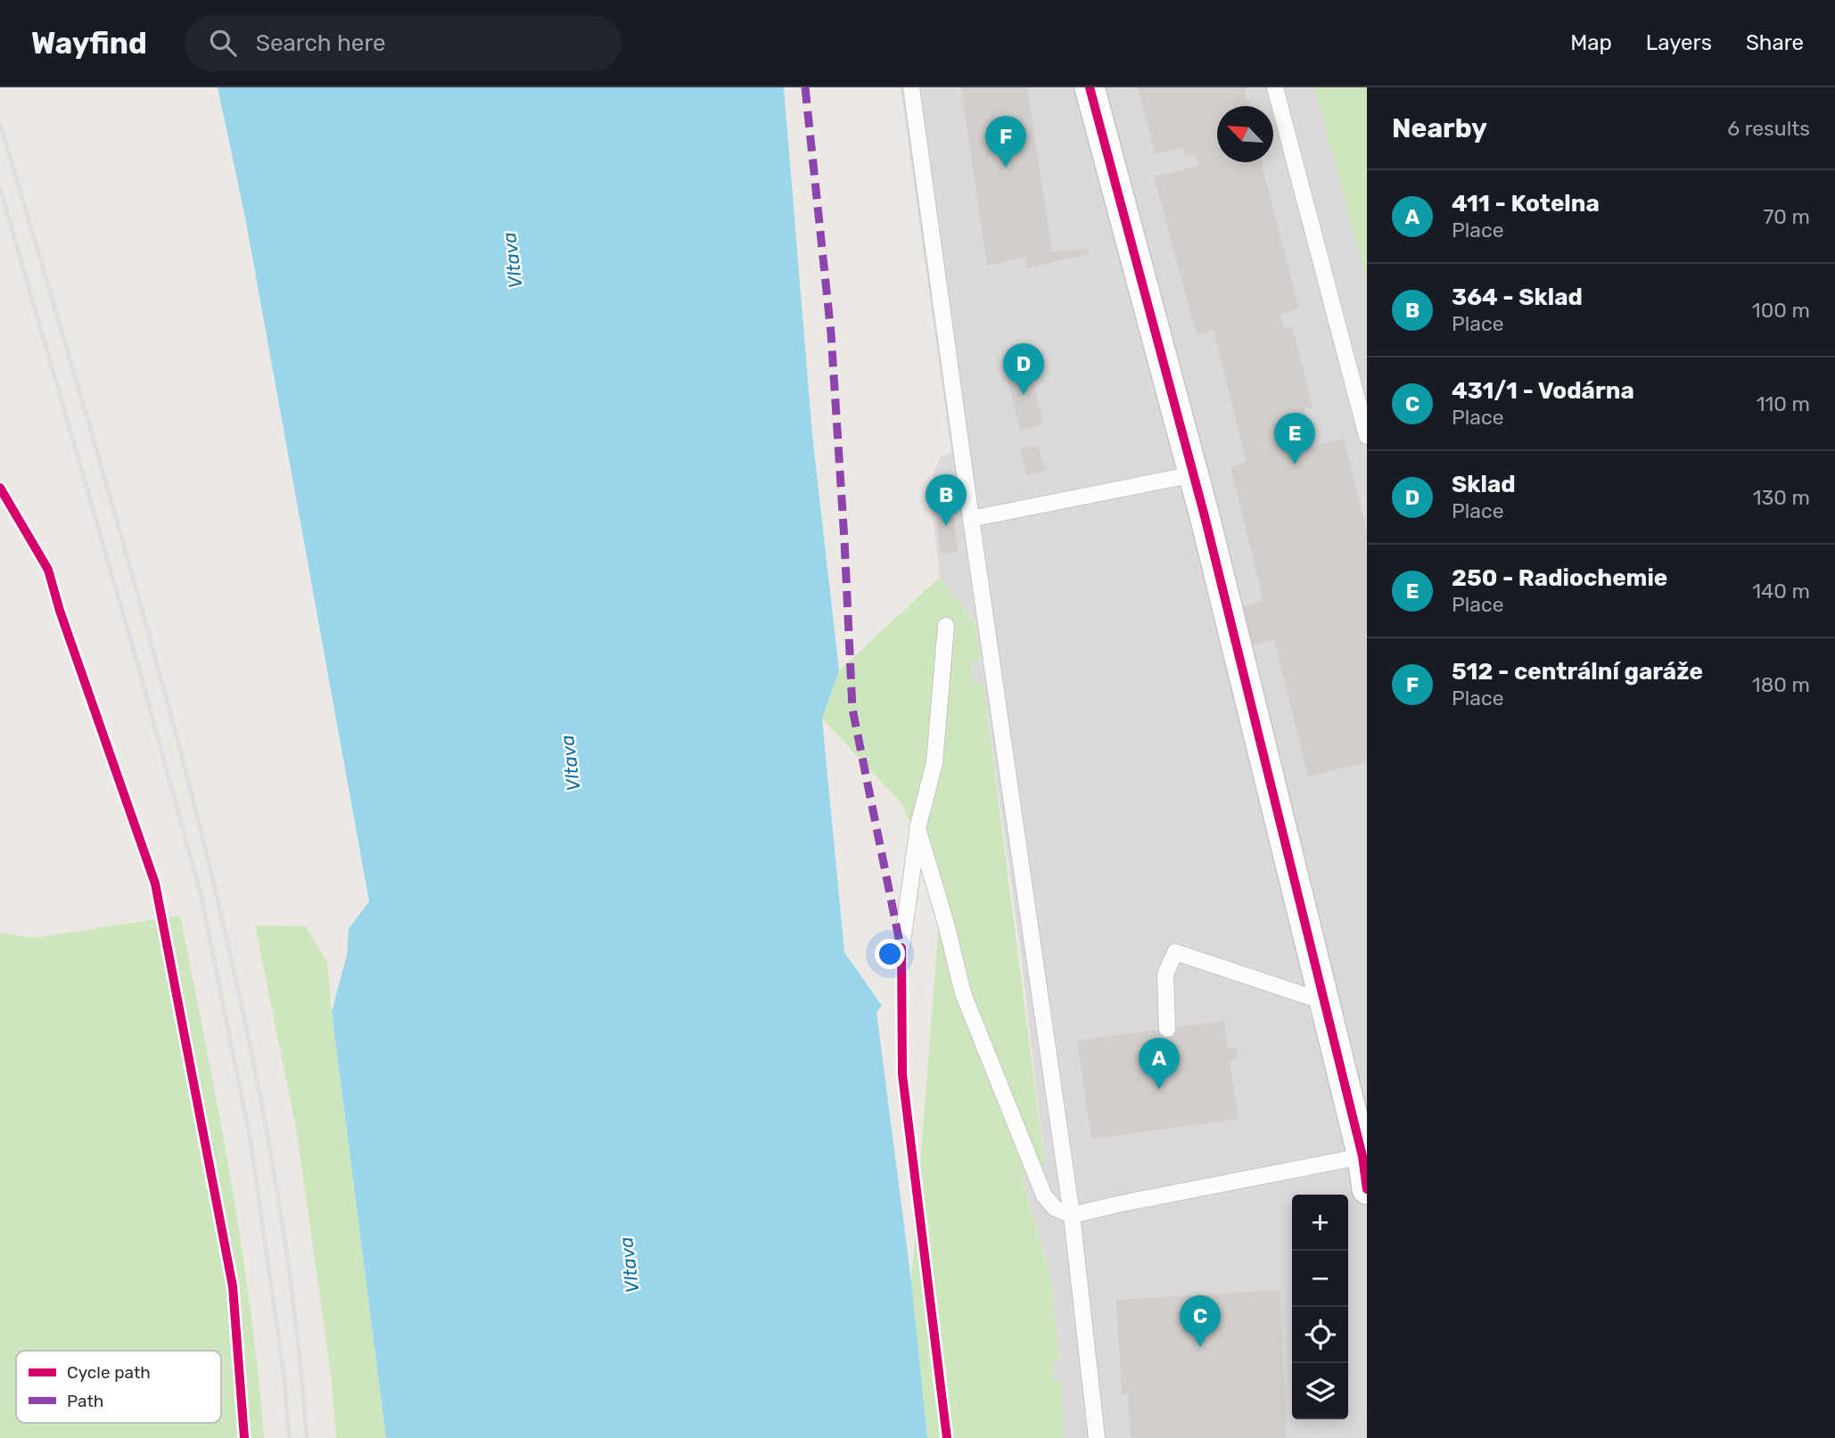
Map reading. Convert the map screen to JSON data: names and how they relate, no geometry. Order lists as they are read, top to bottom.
{
  "water": ["Vltava"],
  "legend": ["Cycle path", "Path"],
  "north": "top left",
  "page": {
    "header": "Wayfind",
    "search": "Search here",
    "nav": ["Map", "Layers", "Share"],
    "heading": ["Nearby", "6 results"],
    "pins": [
      "F",
      "D",
      "E",
      "B",
      "A",
      "C"
    ],
    "list": [
      {
        "mark": "A",
        "name": "411 - Kotelna",
        "note": "Place",
        "value": "70 m"
      },
      {
        "mark": "B",
        "name": "364 - Sklad",
        "note": "Place",
        "value": "100 m"
      },
      {
        "mark": "C",
        "name": "431/1 - Vodárna",
        "note": "Place",
        "value": "110 m"
      },
      {
        "mark": "D",
        "name": "Sklad",
        "note": "Place",
        "value": "130 m"
      },
      {
        "mark": "E",
        "name": "250 - Radiochemie",
        "note": "Place",
        "value": "140 m"
      },
      {
        "mark": "F",
        "name": "512 - centrální garáže",
        "note": "Place",
        "value": "180 m"
      }
    ],
    "map_buttons": ["+", "−"]
  }
}
